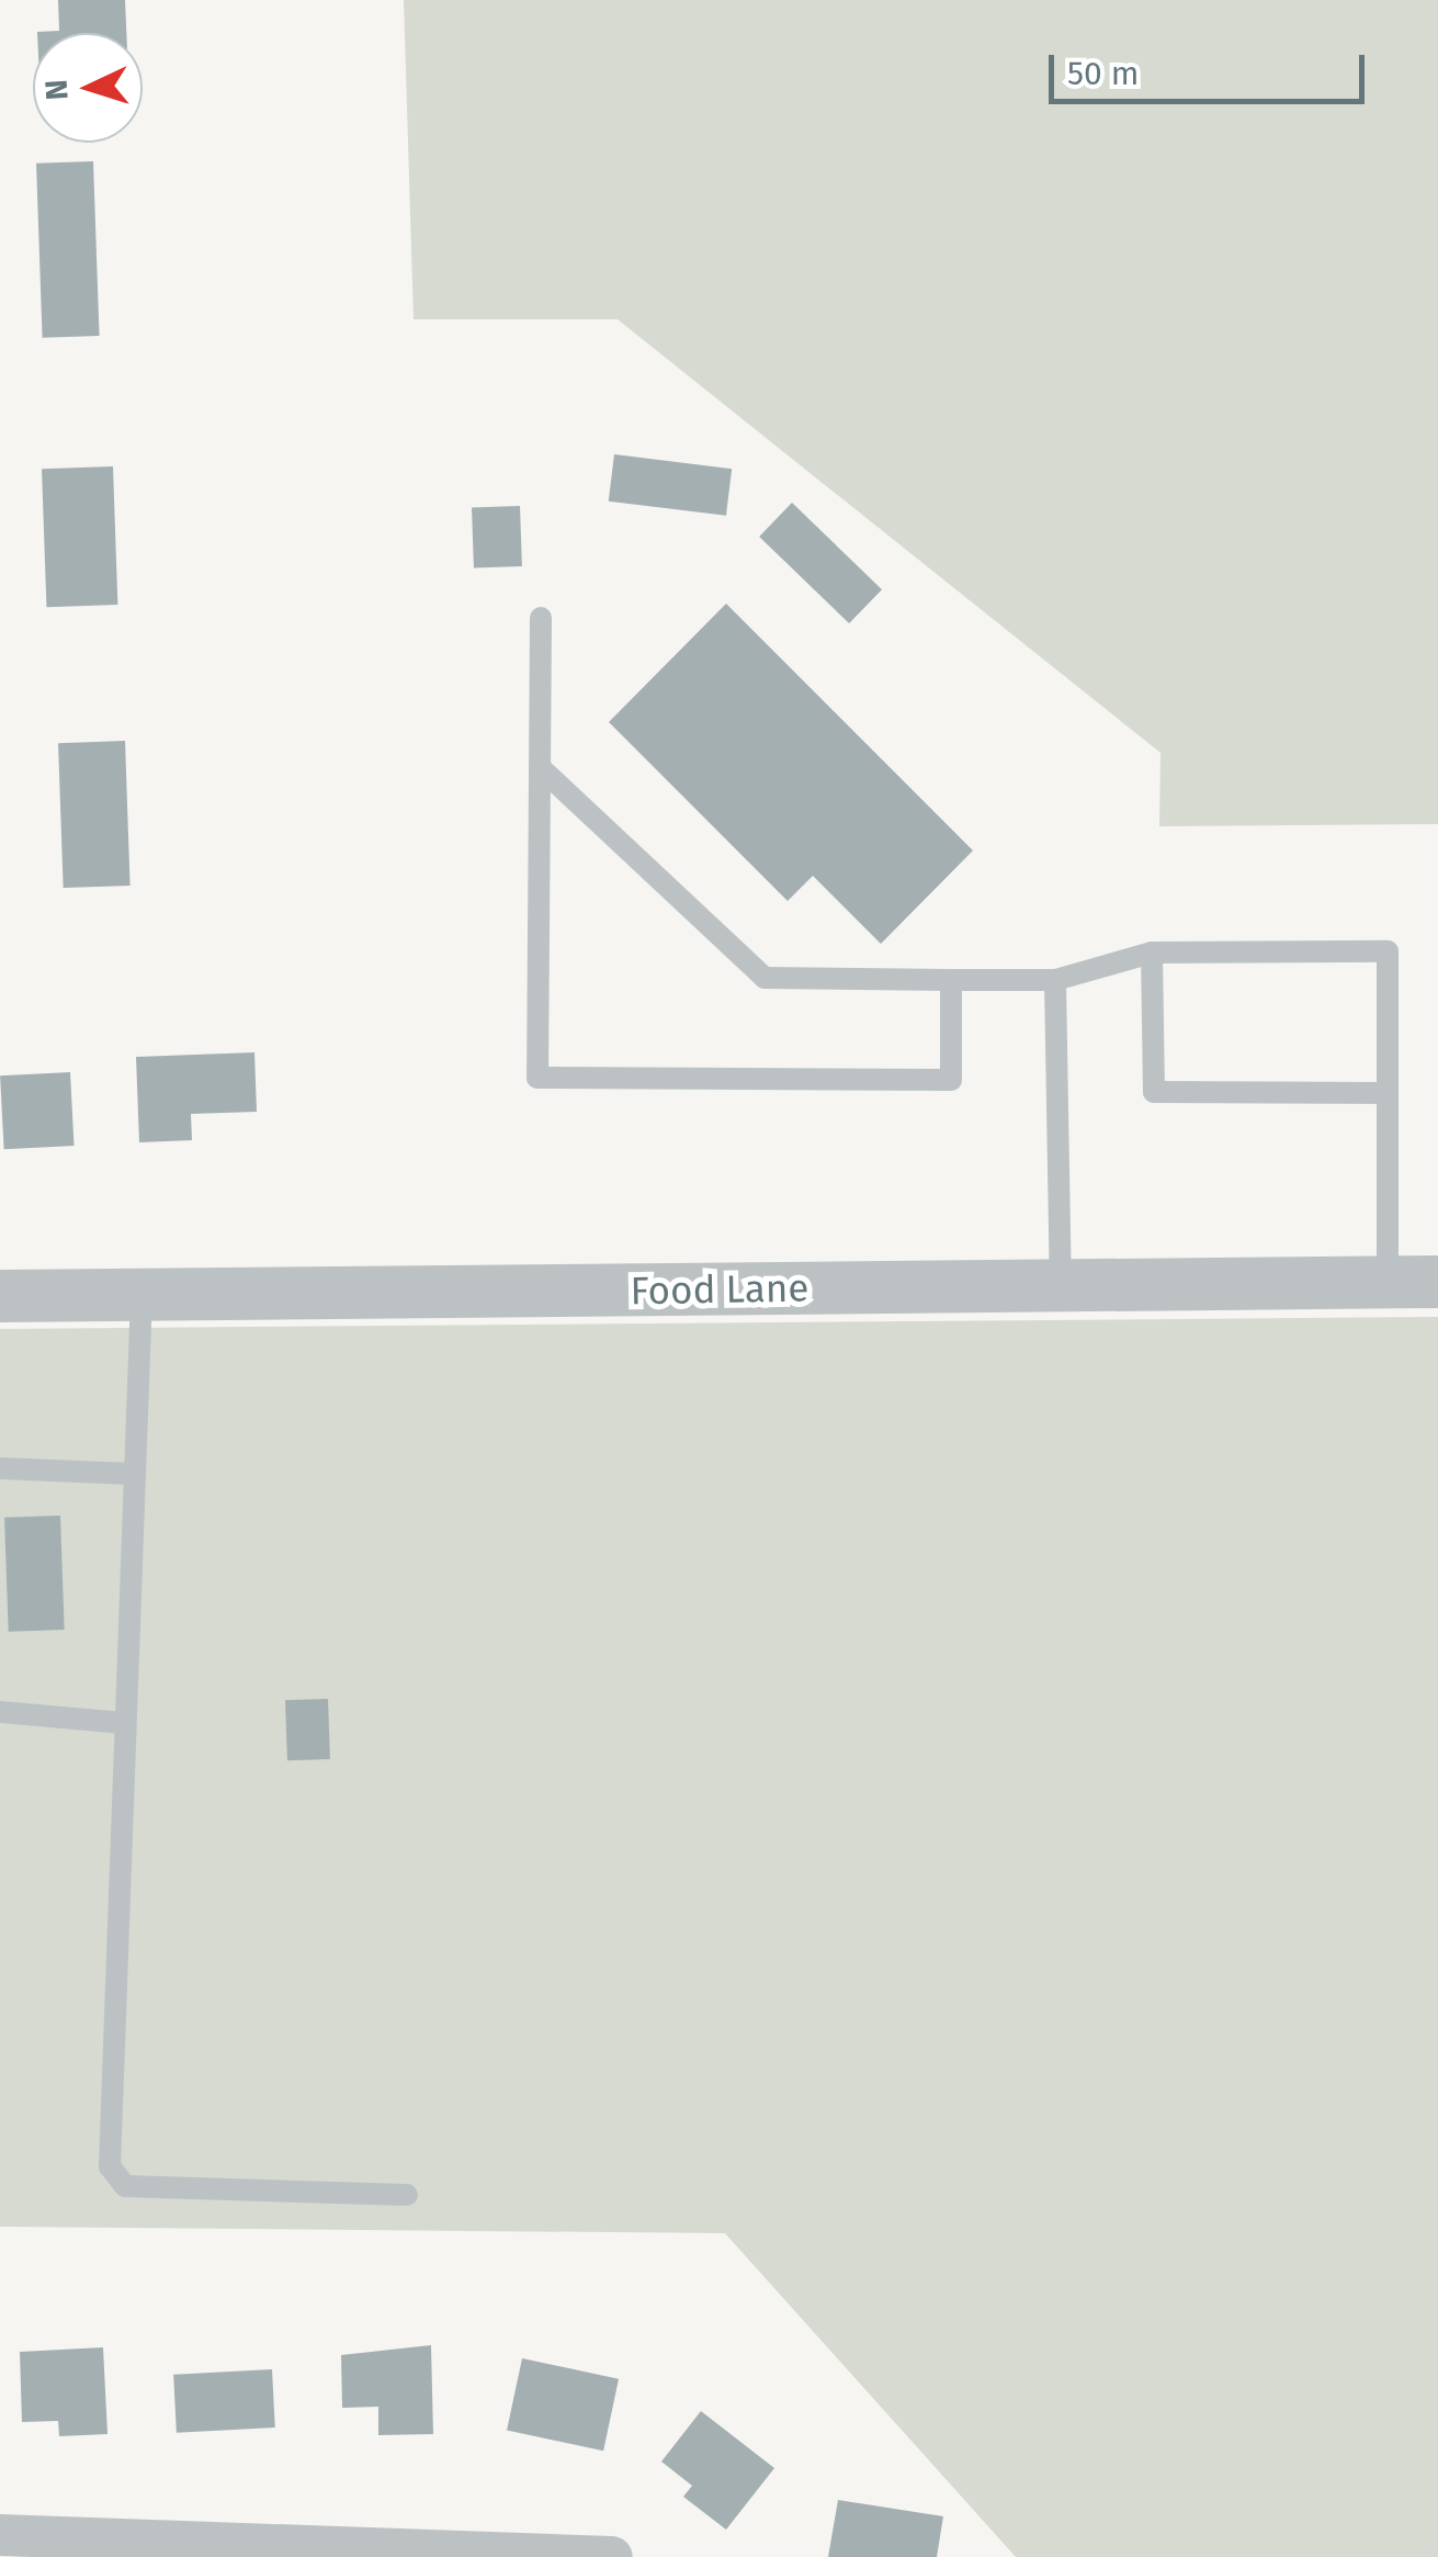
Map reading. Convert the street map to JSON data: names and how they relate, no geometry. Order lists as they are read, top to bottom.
{
  "streets": {
    "street": ["Food Lane"]
  },
  "scale_bar": "50 m",
  "north": "left"
}
